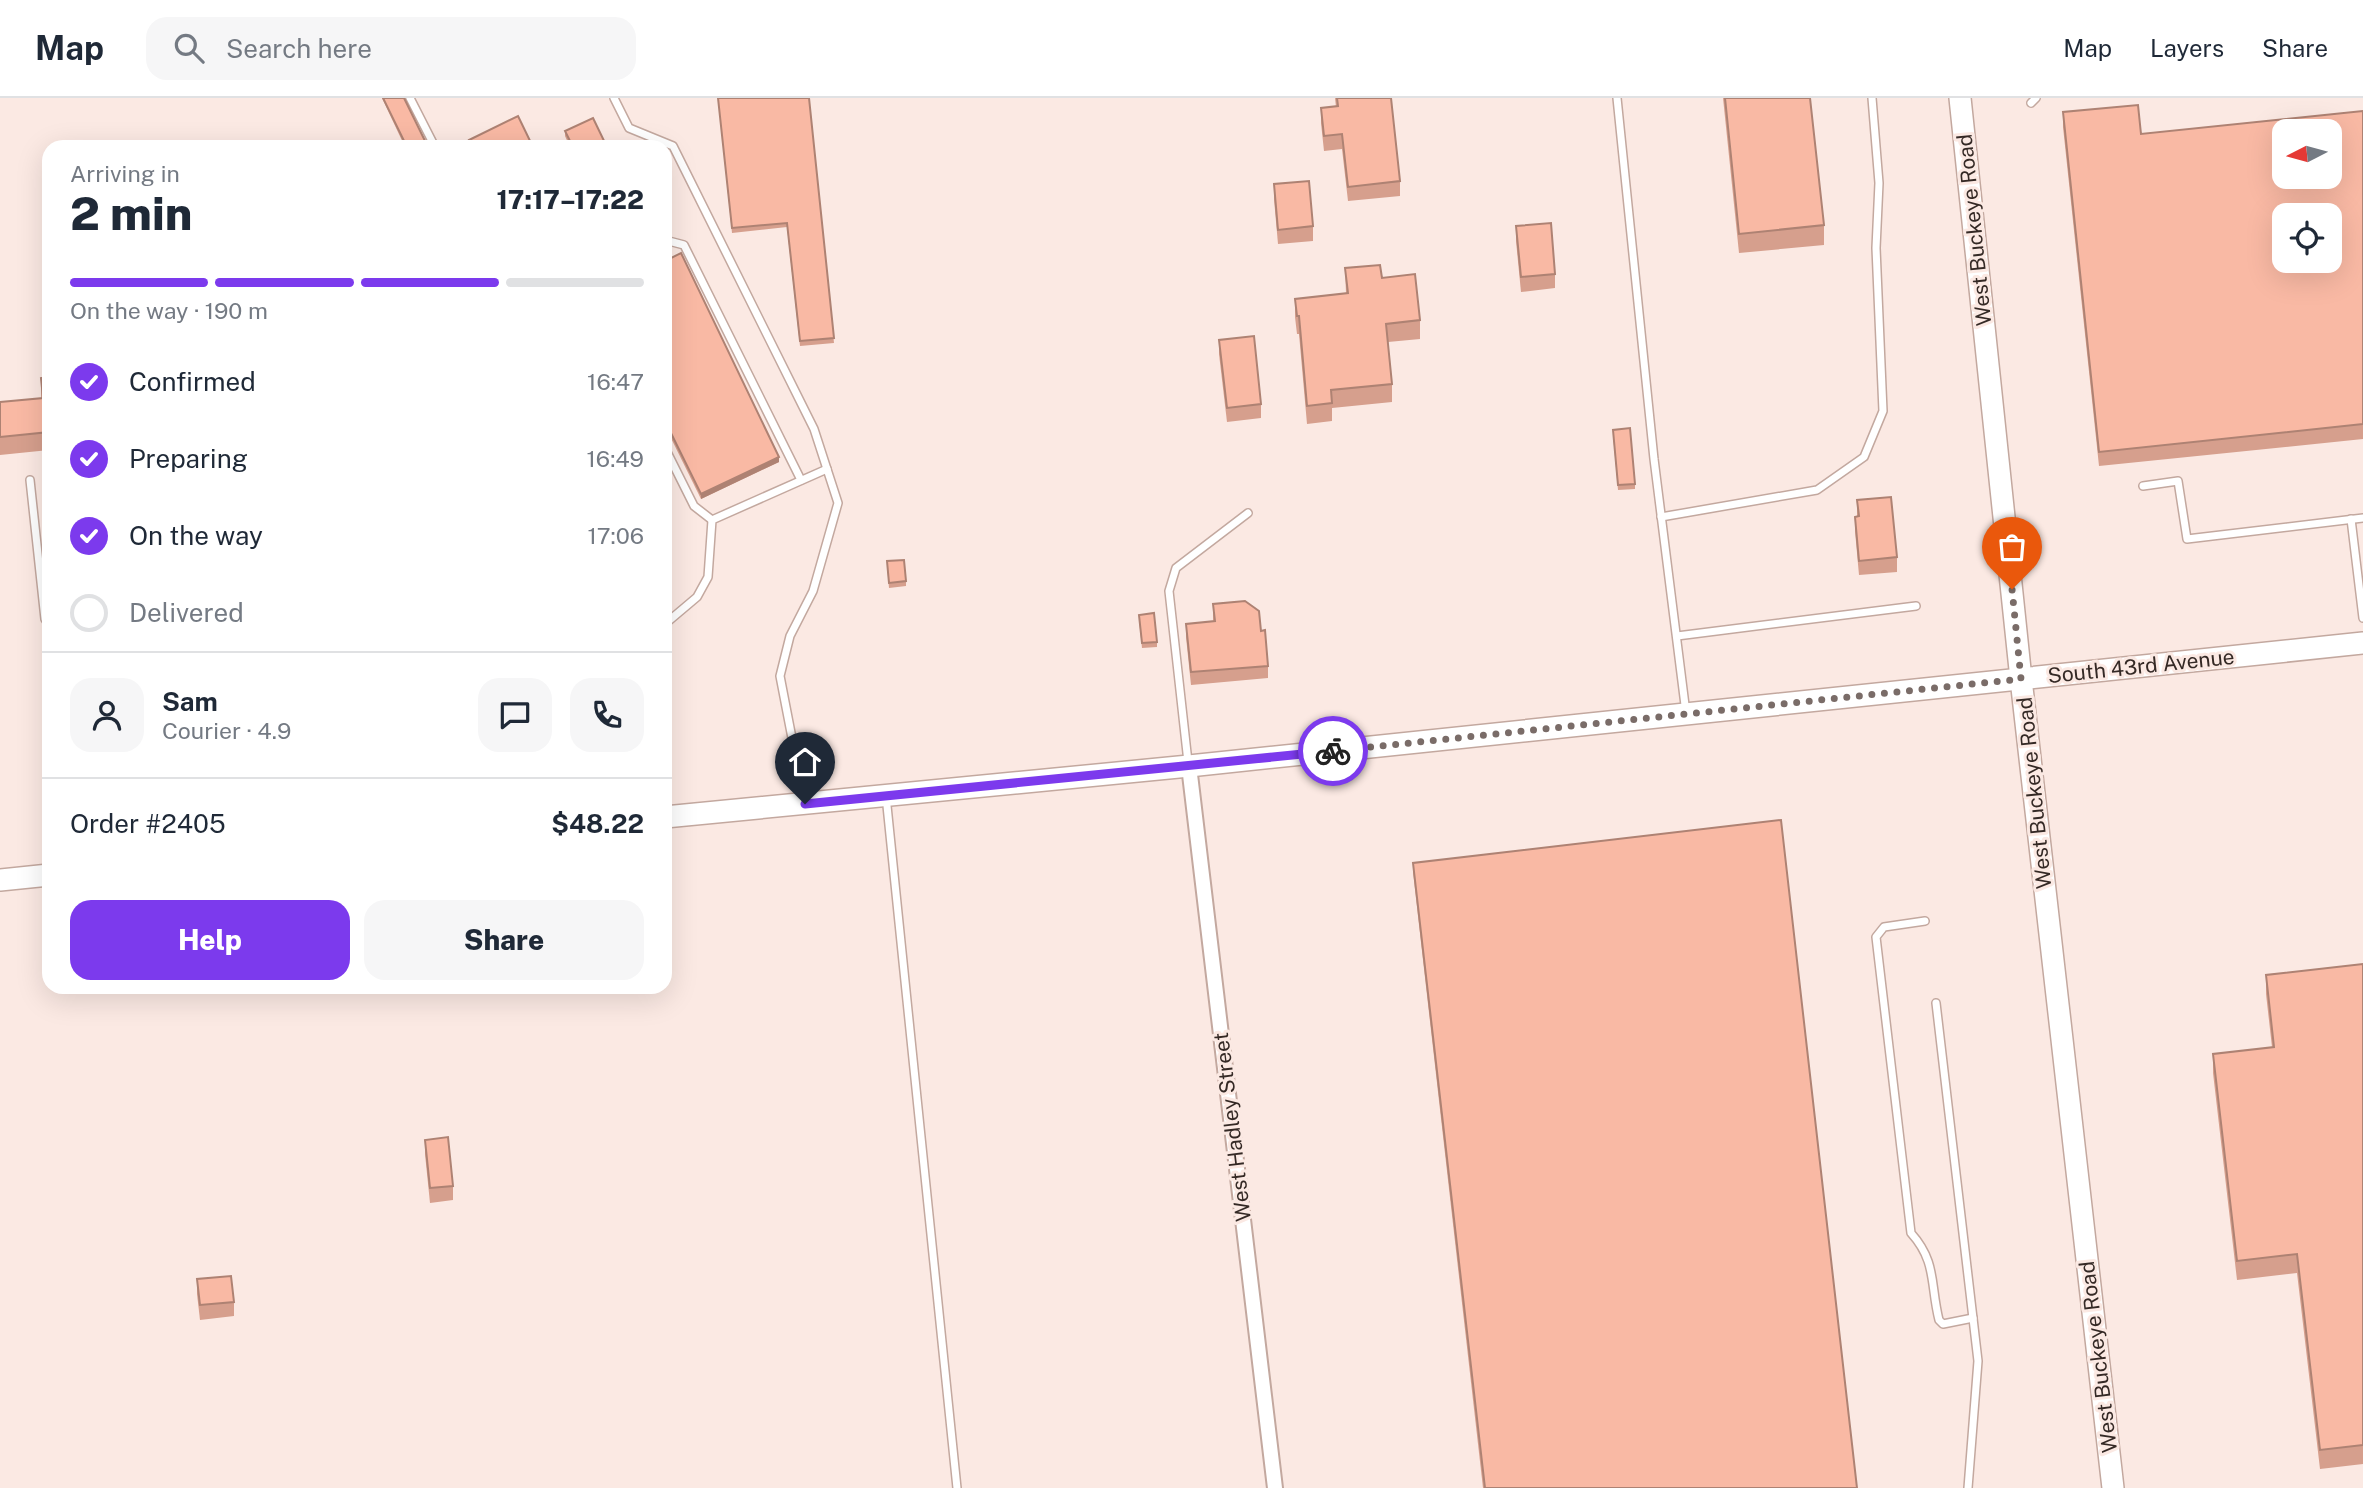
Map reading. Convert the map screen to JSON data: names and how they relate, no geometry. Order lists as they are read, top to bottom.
{
  "streets": {
    "main road": ["West Buckeye Road", "South 43rd Avenue"],
    "street": ["West Hadley Street"]
  },
  "crossings": [
    ["West Buckeye Road", "South 43rd Avenue"],
    ["South 43rd Avenue", "West Hadley Street"]
  ],
  "north": "left",
  "page": {
    "header": "Map",
    "search": "Search here",
    "nav": ["Map", "Layers", "Share"],
    "heading": ["2 min", "Arriving in", "17:17–17:22"],
    "panel": [
      "Sam",
      "Courier · 4.9",
      "Order #2405",
      "$48.22"
    ],
    "bar": "On the way · 190 m",
    "list": [
      ["Confirmed", "16:47"],
      ["Preparing", "16:49"],
      ["On the way", "17:06"],
      "Delivered"
    ],
    "buttons": ["Help", "Share"]
  }
}
